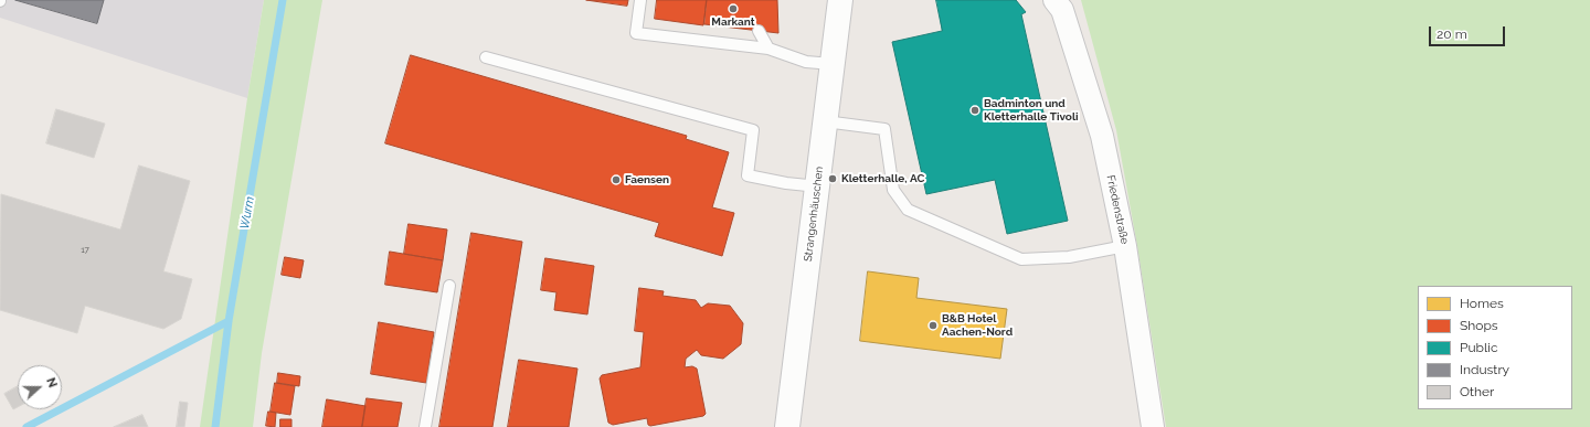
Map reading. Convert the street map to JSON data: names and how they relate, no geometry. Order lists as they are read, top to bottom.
{
  "streets": {
    "street": ["Friedenstraße", "Strangenhäuschen"]
  },
  "water": ["Wurm"],
  "places": [
    "Markant",
    "Badminton und Kletterhalle Tivoli",
    "Kletterhalle, AC",
    "Faensen",
    "B&B Hotel Aachen-Nord"
  ],
  "house_numbers": ["17"],
  "legend": [
    "Homes",
    "Shops",
    "Public",
    "Industry",
    "Other"
  ],
  "scale_bar": "20 m",
  "north": "right"
}
